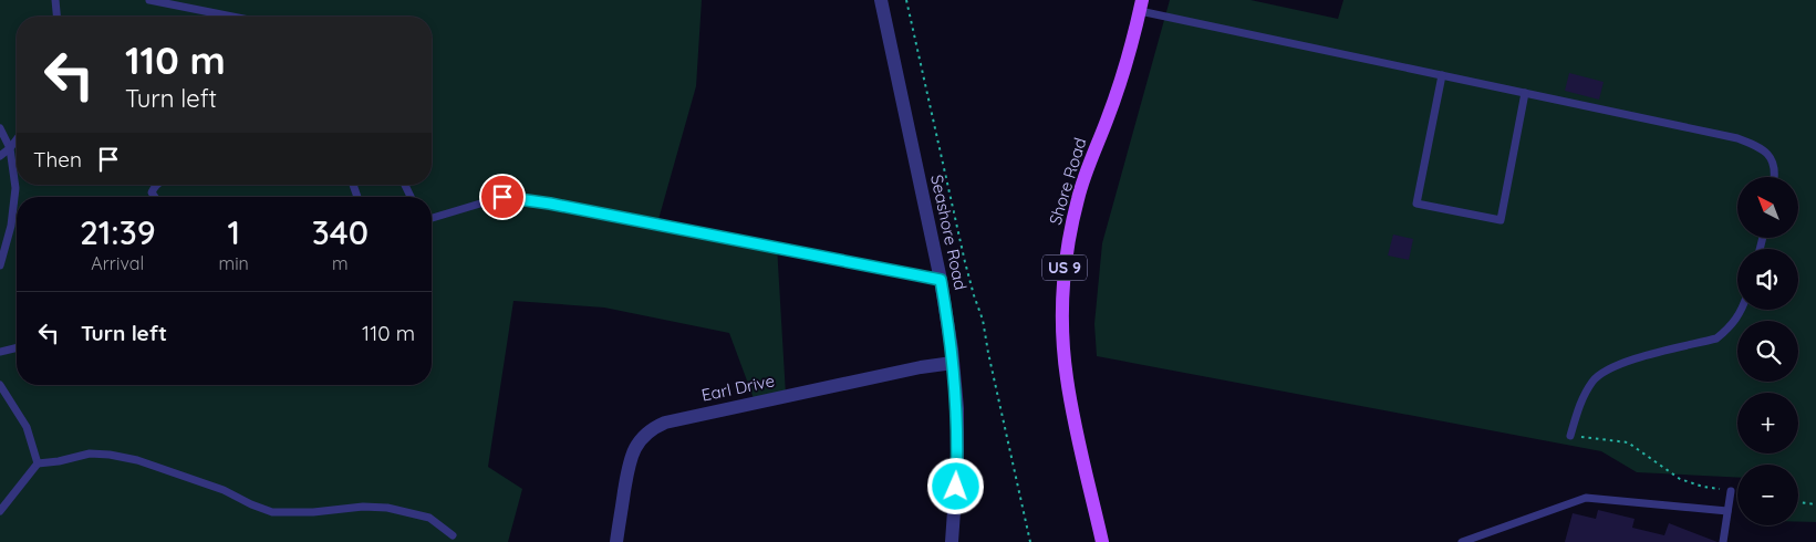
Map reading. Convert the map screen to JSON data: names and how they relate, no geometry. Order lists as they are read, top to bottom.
{
  "streets": {
    "main road": ["Shore Road", "US 9"],
    "street": ["Seashore Road", "Earl Drive"]
  },
  "crossings": [
    ["Seashore Road", "Earl Drive"]
  ],
  "north": "top left",
  "page": {
    "turn": ["110 m", "Turn left"],
    "then": "Then",
    "map_buttons": ["+", "−"],
    "eta": [
      "21:39",
      "Arrival",
      "1",
      "min",
      "340",
      "m"
    ],
    "list": [
      {
        "name": "Turn left",
        "value": "110 m"
      }
    ]
  }
}
